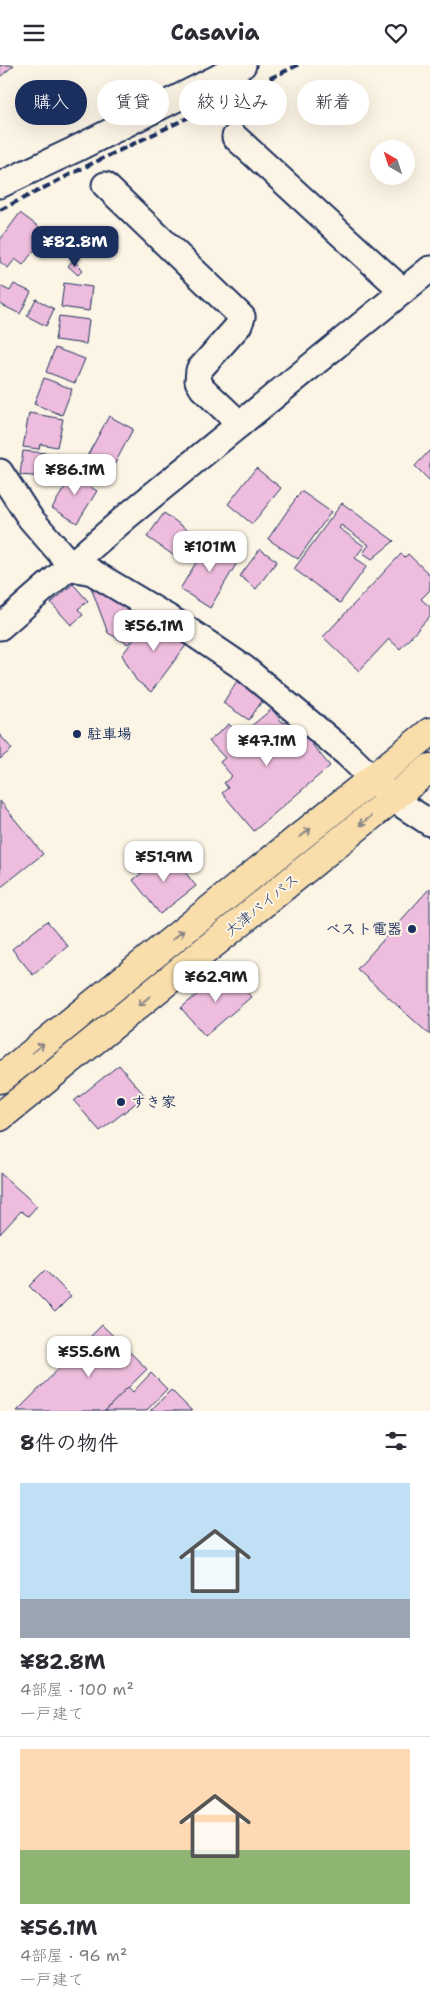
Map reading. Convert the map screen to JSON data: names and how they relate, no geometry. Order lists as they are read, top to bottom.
{
  "streets": {
    "highway": ["大津バイパス"]
  },
  "places": ["駐車場", "ベスト電器", "すき家"],
  "north": "top left",
  "page": {
    "header": "Casavia",
    "chip": [
      "購入",
      "賃貸",
      "絞り込み",
      "新着"
    ],
    "price": [
      "¥82.8M",
      "¥86.1M",
      "¥101M",
      "¥56.1M",
      "¥47.1M",
      "¥51.9M",
      "¥62.9M",
      "¥55.6M"
    ],
    "heading": "8件の物件",
    "list": [
      {
        "name": "¥82.8M",
        "note": "4部屋 · 100 m² · 一戸建て"
      },
      {
        "name": "¥56.1M",
        "note": "4部屋 · 96 m² · 一戸建て"
      }
    ]
  }
}
